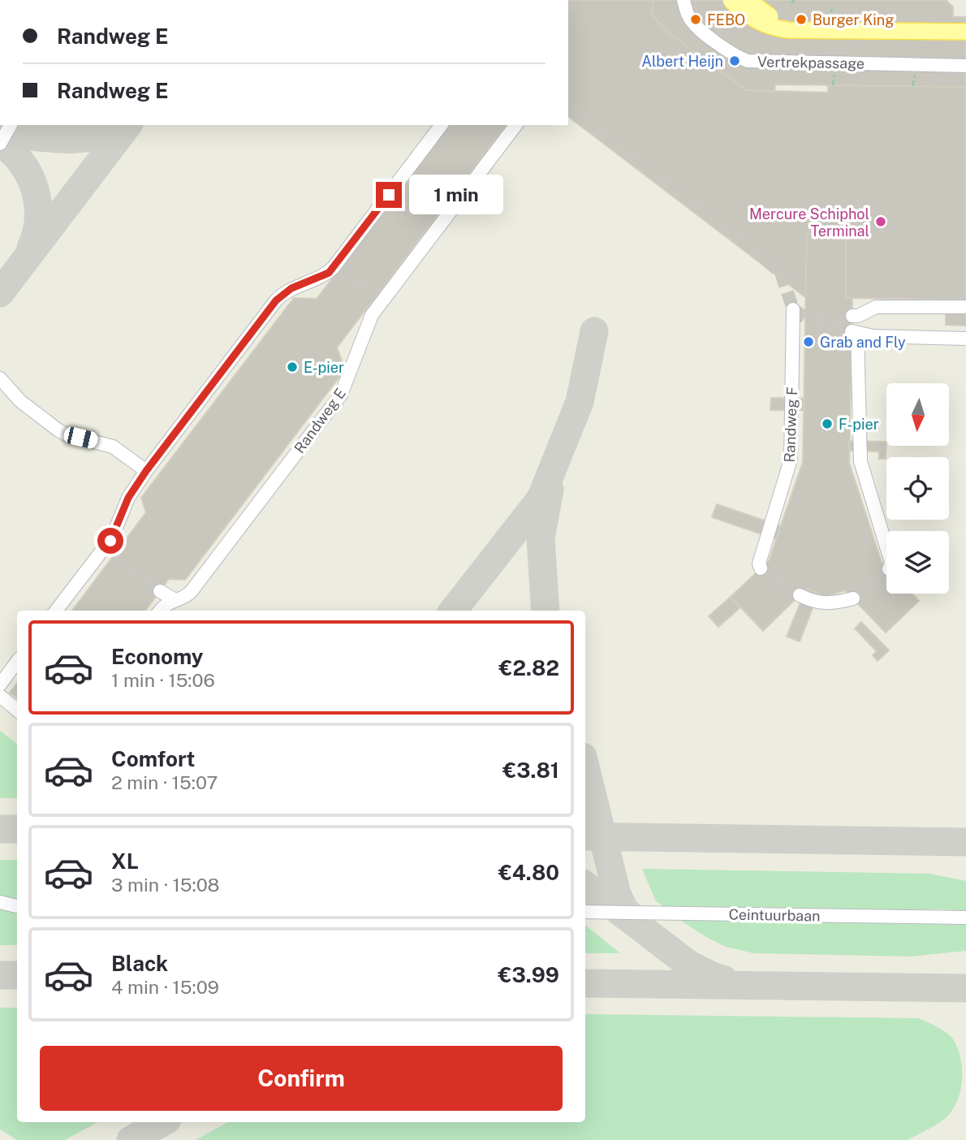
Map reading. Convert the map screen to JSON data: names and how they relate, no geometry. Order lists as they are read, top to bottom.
{
  "streets": {
    "street": [
      "Vertrekpassage",
      "Randweg E",
      "Randweg F",
      "Ceintuurbaan"
    ]
  },
  "places": [
    "FEBO",
    "Burger King",
    "Albert Heijn",
    "Mercure Schiphol Terminal",
    "Grab and Fly",
    "E-pier",
    "F-pier"
  ],
  "north": "bottom",
  "page": {
    "banner": ["Randweg E", "Randweg E"],
    "bubble": "1 min",
    "list": [
      {
        "name": "Economy",
        "note": "1 min · 15:06",
        "value": "€2.82"
      },
      {
        "name": "Comfort",
        "note": "2 min · 15:07",
        "value": "€3.81"
      },
      {
        "name": "XL",
        "note": "3 min · 15:08",
        "value": "€4.80"
      },
      {
        "name": "Black",
        "note": "4 min · 15:09",
        "value": "€3.99"
      }
    ],
    "buttons": "Confirm"
  }
}
